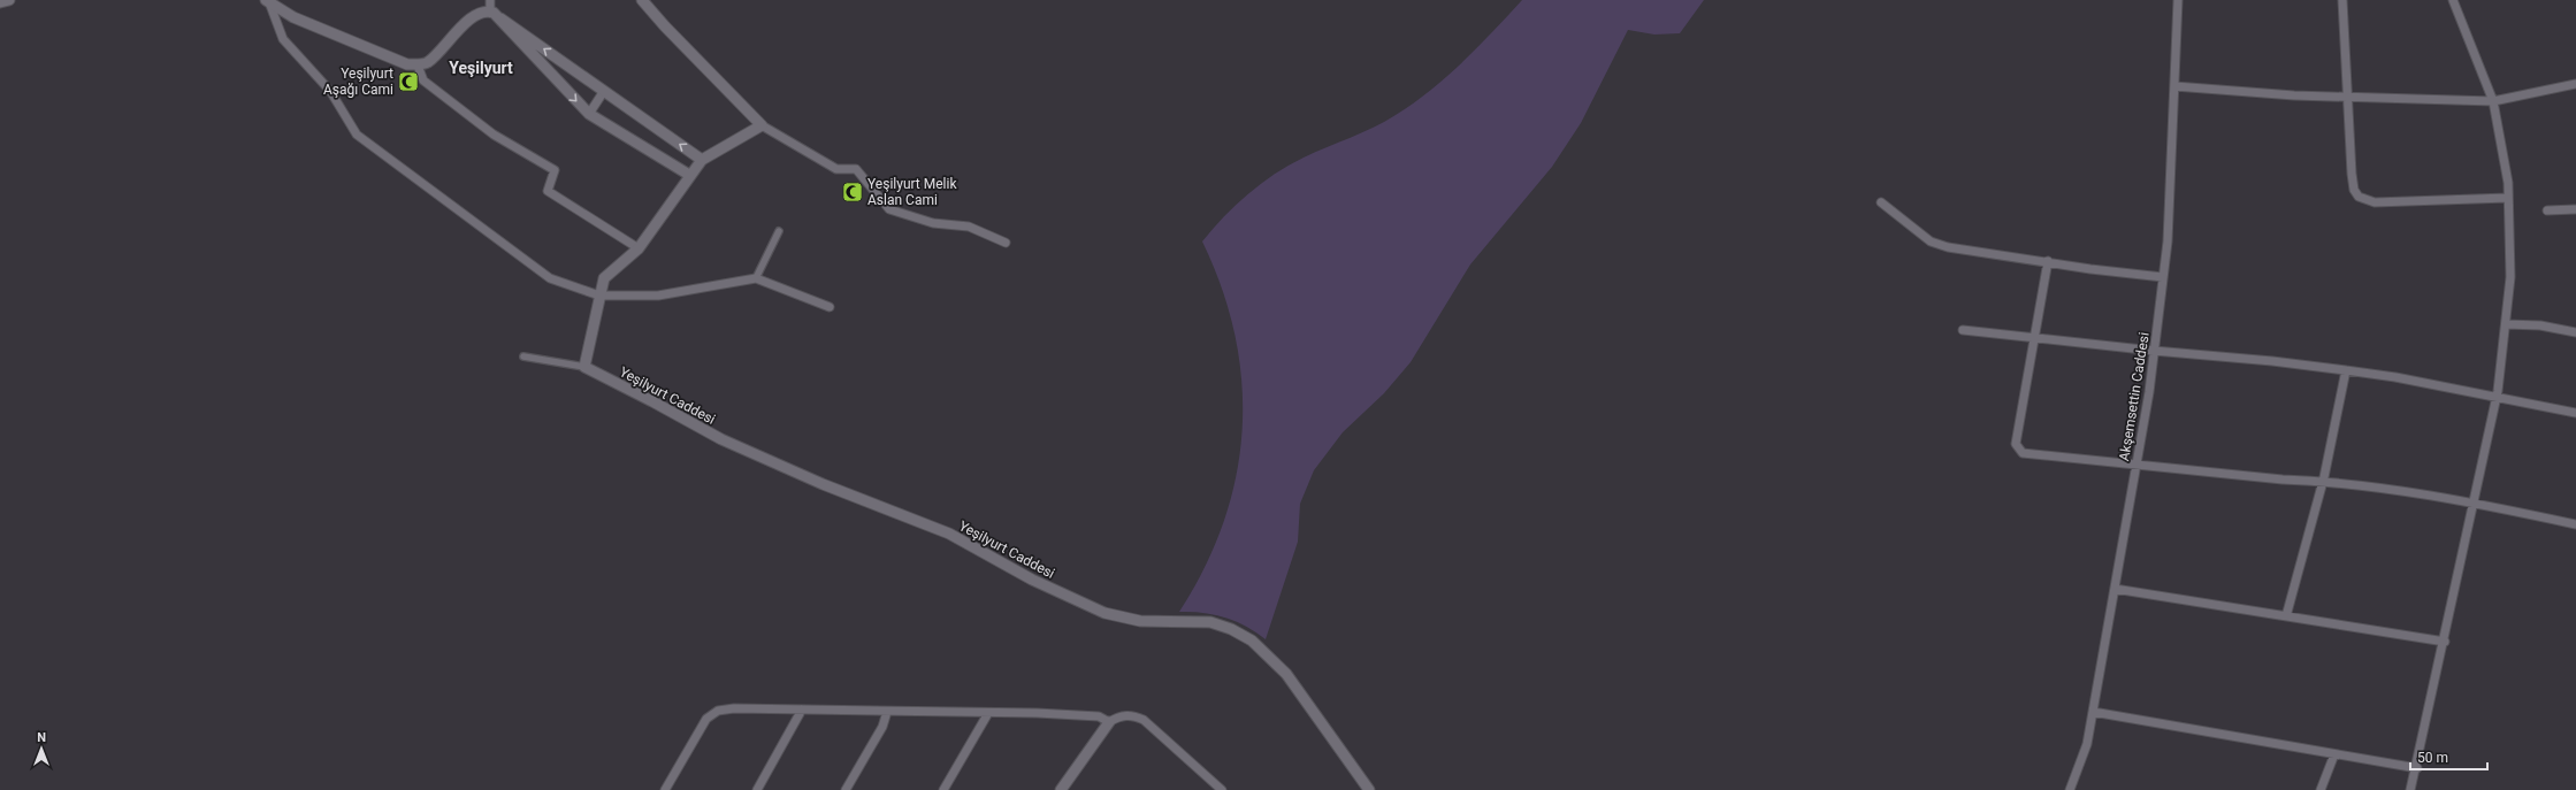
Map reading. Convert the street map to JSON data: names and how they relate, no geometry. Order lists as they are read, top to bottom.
{
  "streets": {
    "street": ["Yeşilyurt Caddesi", "Akşemsettin Caddesi"]
  },
  "districts": ["Yeşilyurt"],
  "places": {
    "mosque": ["Yeşilyurt Aşağı Cami", "Yeşilyurt Melik Aslan Cami"]
  },
  "scale_bar": "50 m",
  "north": "top"
}
